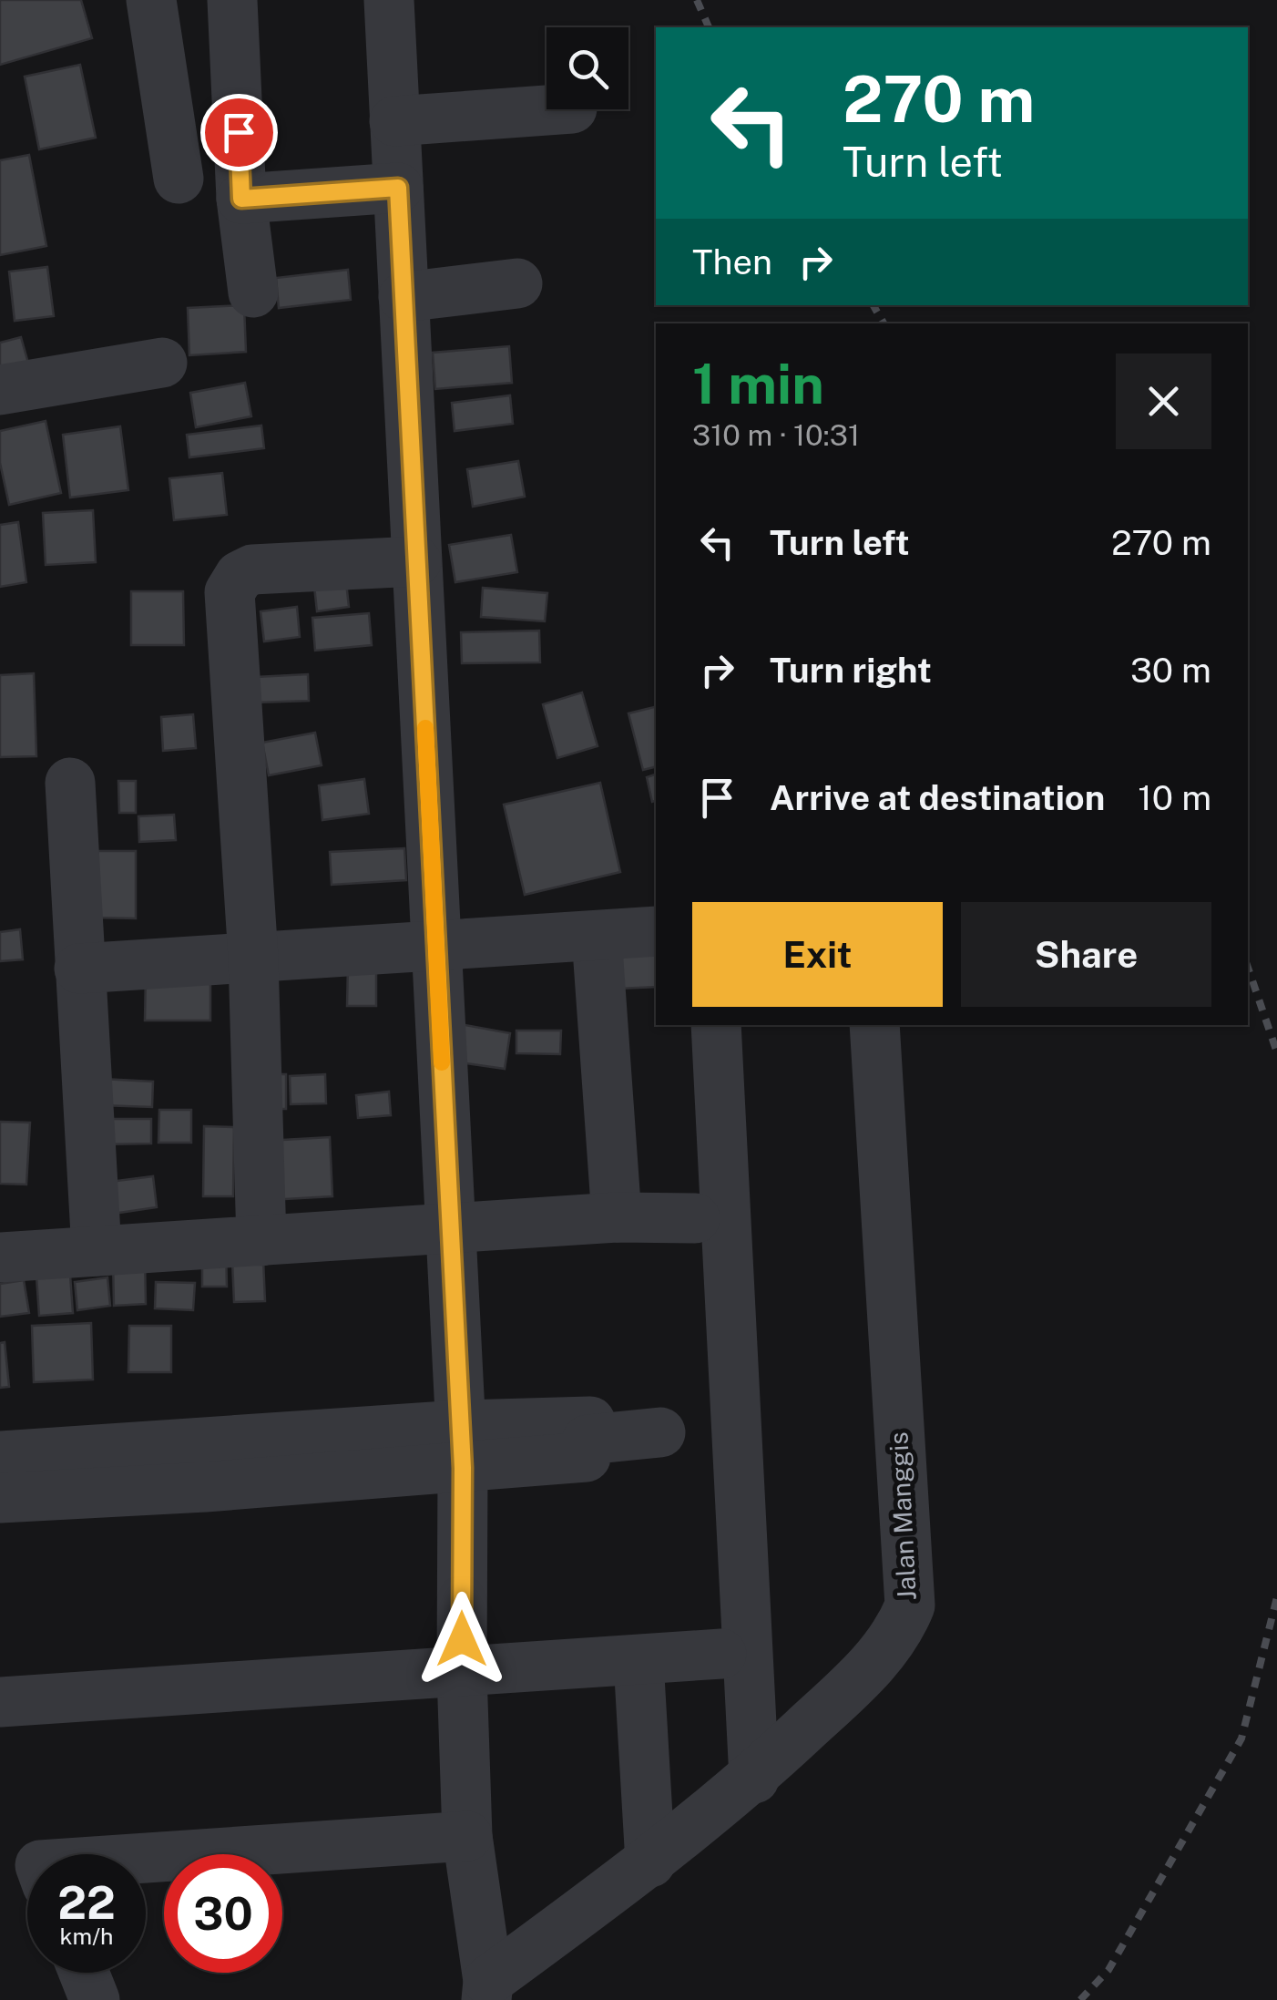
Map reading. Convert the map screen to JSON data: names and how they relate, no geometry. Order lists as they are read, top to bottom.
{
  "streets": {
    "street": ["Jalan Manggis"]
  },
  "page": {
    "turn": ["270 m", "Turn left"],
    "then": "Then",
    "heading": ["1 min", "310 m · 10:31"],
    "list": [
      {
        "name": "Turn left",
        "value": "270 m"
      },
      {
        "name": "Turn right",
        "value": "30 m"
      },
      {
        "name": "Arrive at destination",
        "value": "10 m"
      }
    ],
    "buttons": ["Exit", "Share"],
    "speed": "22 km/h",
    "limit": "30"
  }
}
